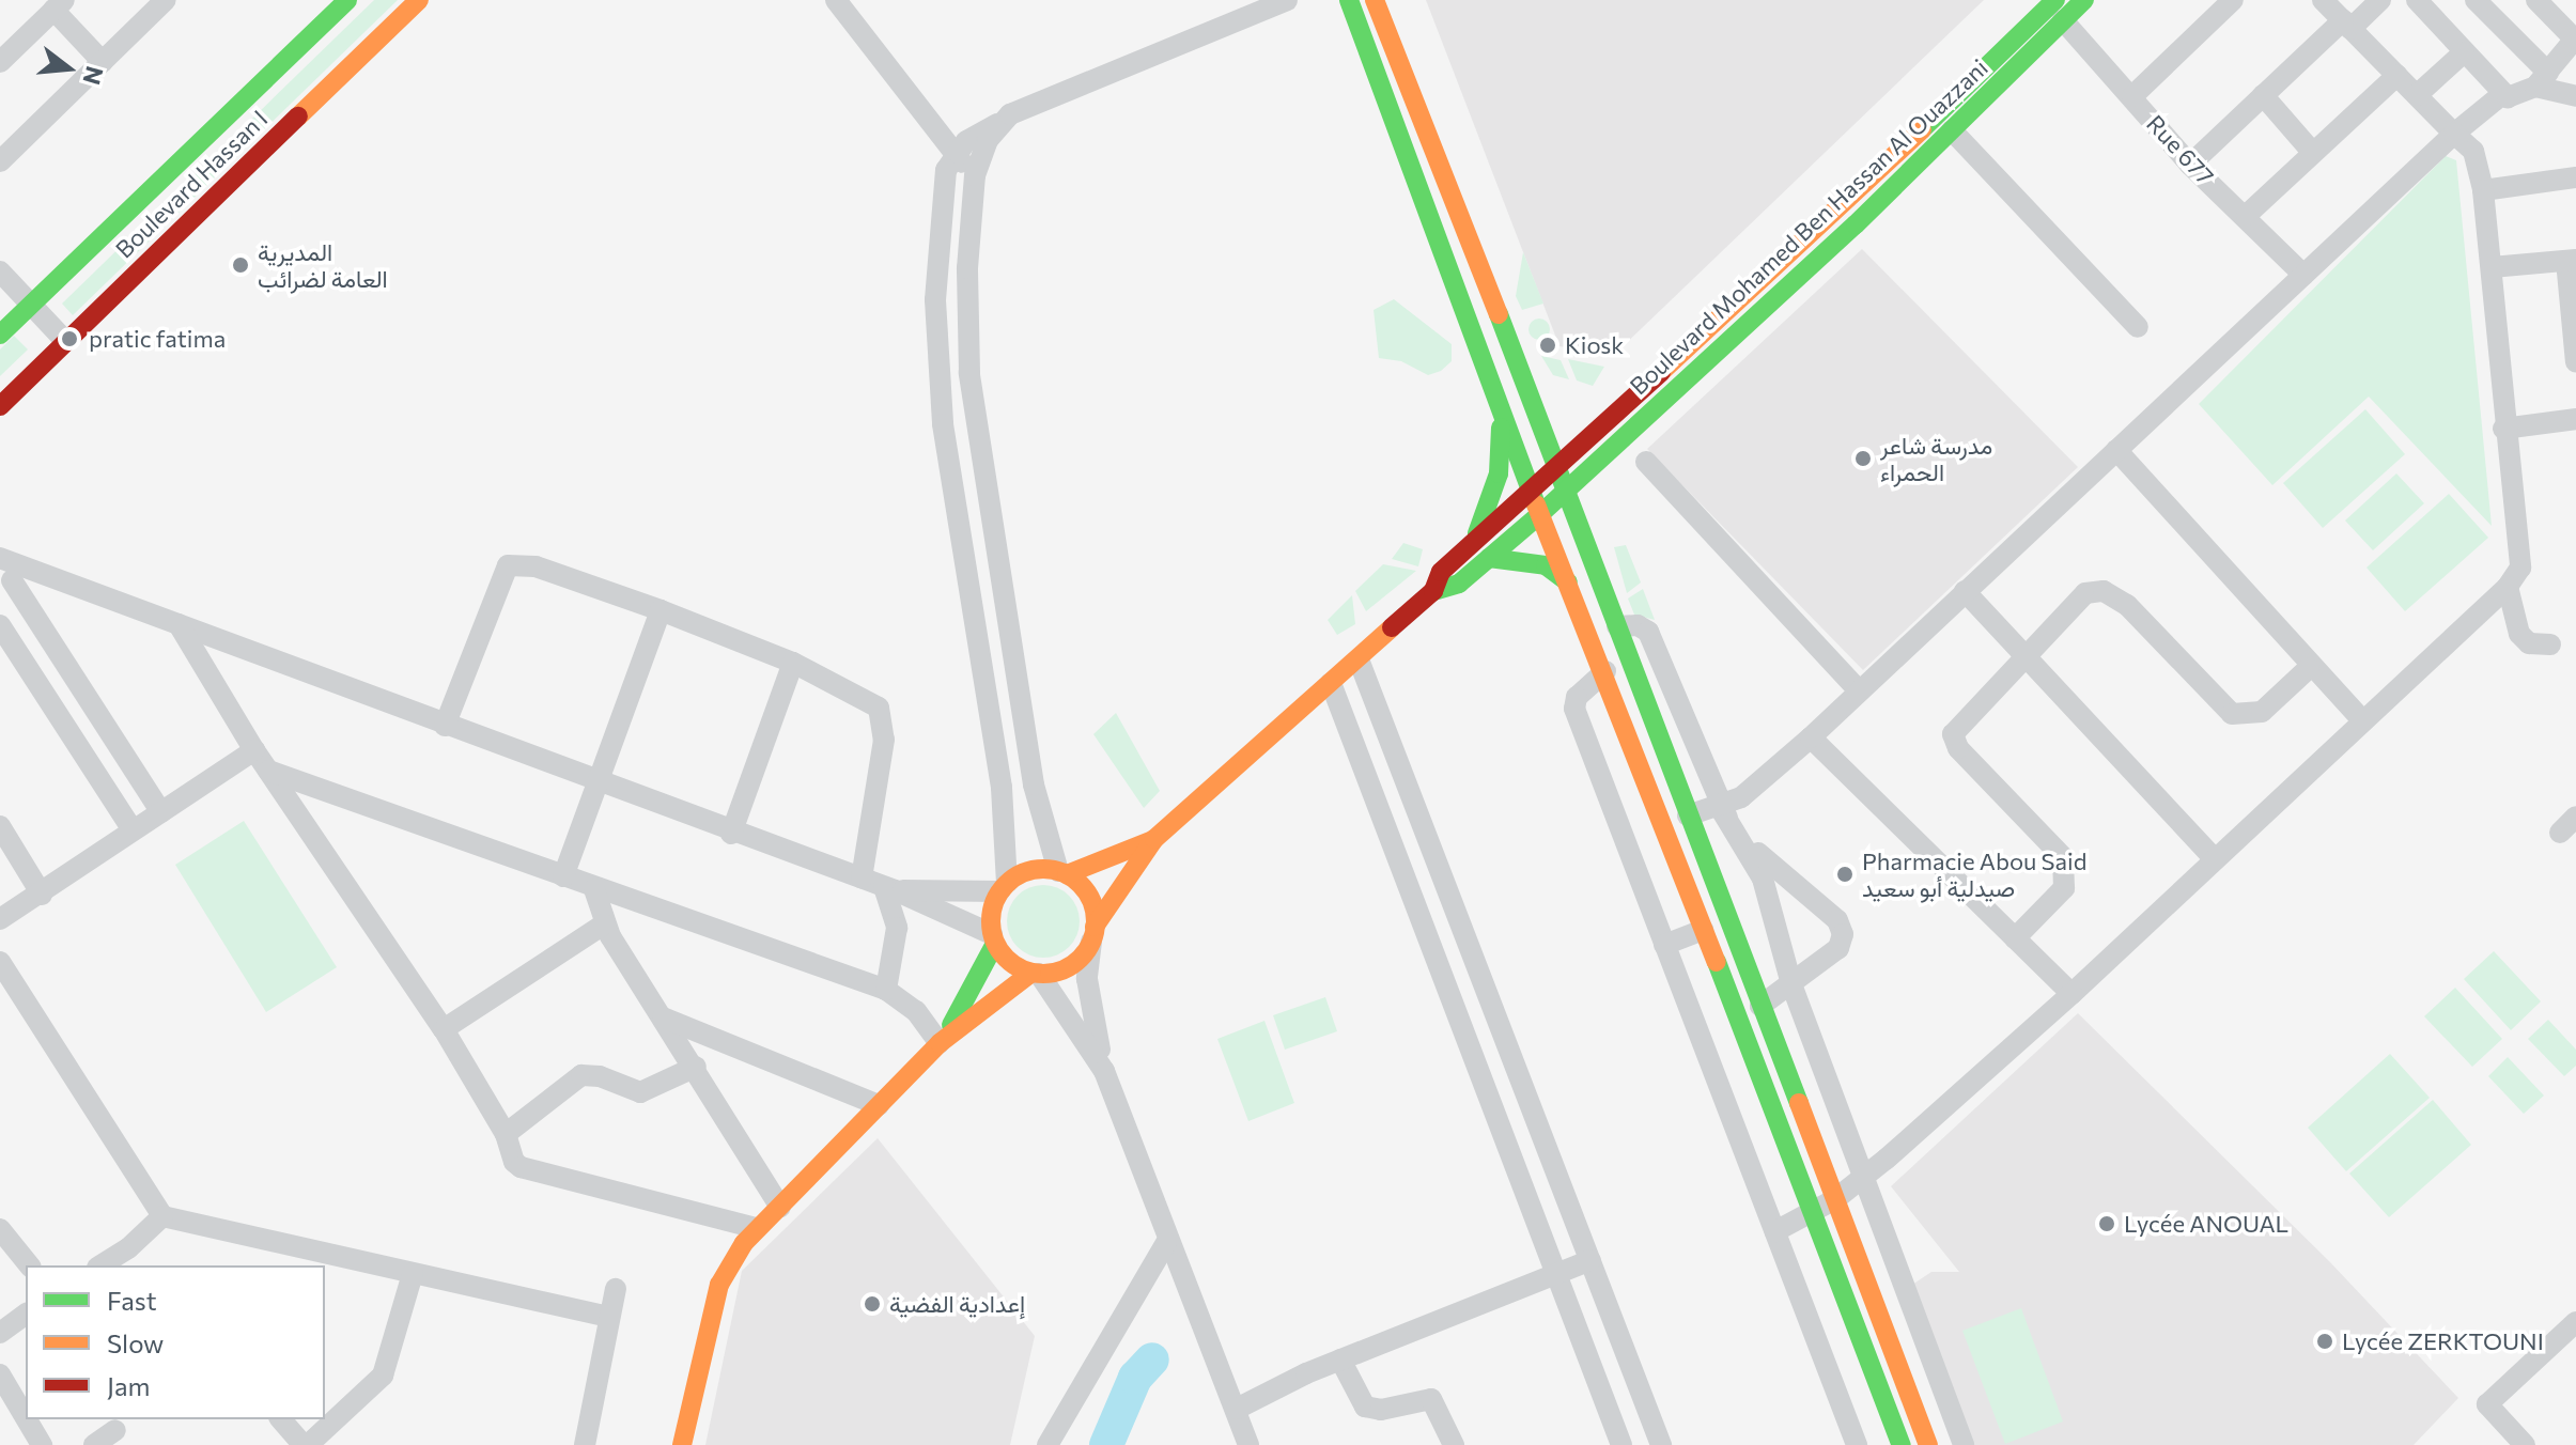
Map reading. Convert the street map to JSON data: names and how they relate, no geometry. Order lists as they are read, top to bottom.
{
  "streets": {
    "main road": ["Boulevard Hassan I", "Boulevard Mohamed Ben Hassan Al Ouazzani"],
    "street": ["Rue 677"]
  },
  "crossings": [
    ["Rue 677", "Boulevard Mohamed Ben Hassan Al Ouazzani"]
  ],
  "places": [
    "المديرية العامة لضرائب",
    "pratic fatima",
    "Kiosk",
    "مدرسة شاعر الحمراء",
    "Pharmacie Abou Said صيدلية أبو سعيد",
    "Lycée ANOUAL",
    "إعدادية الفضية",
    "Lycée ZERKTOUNI"
  ],
  "legend": ["Fast", "Slow", "Jam"],
  "north": "right"
}
